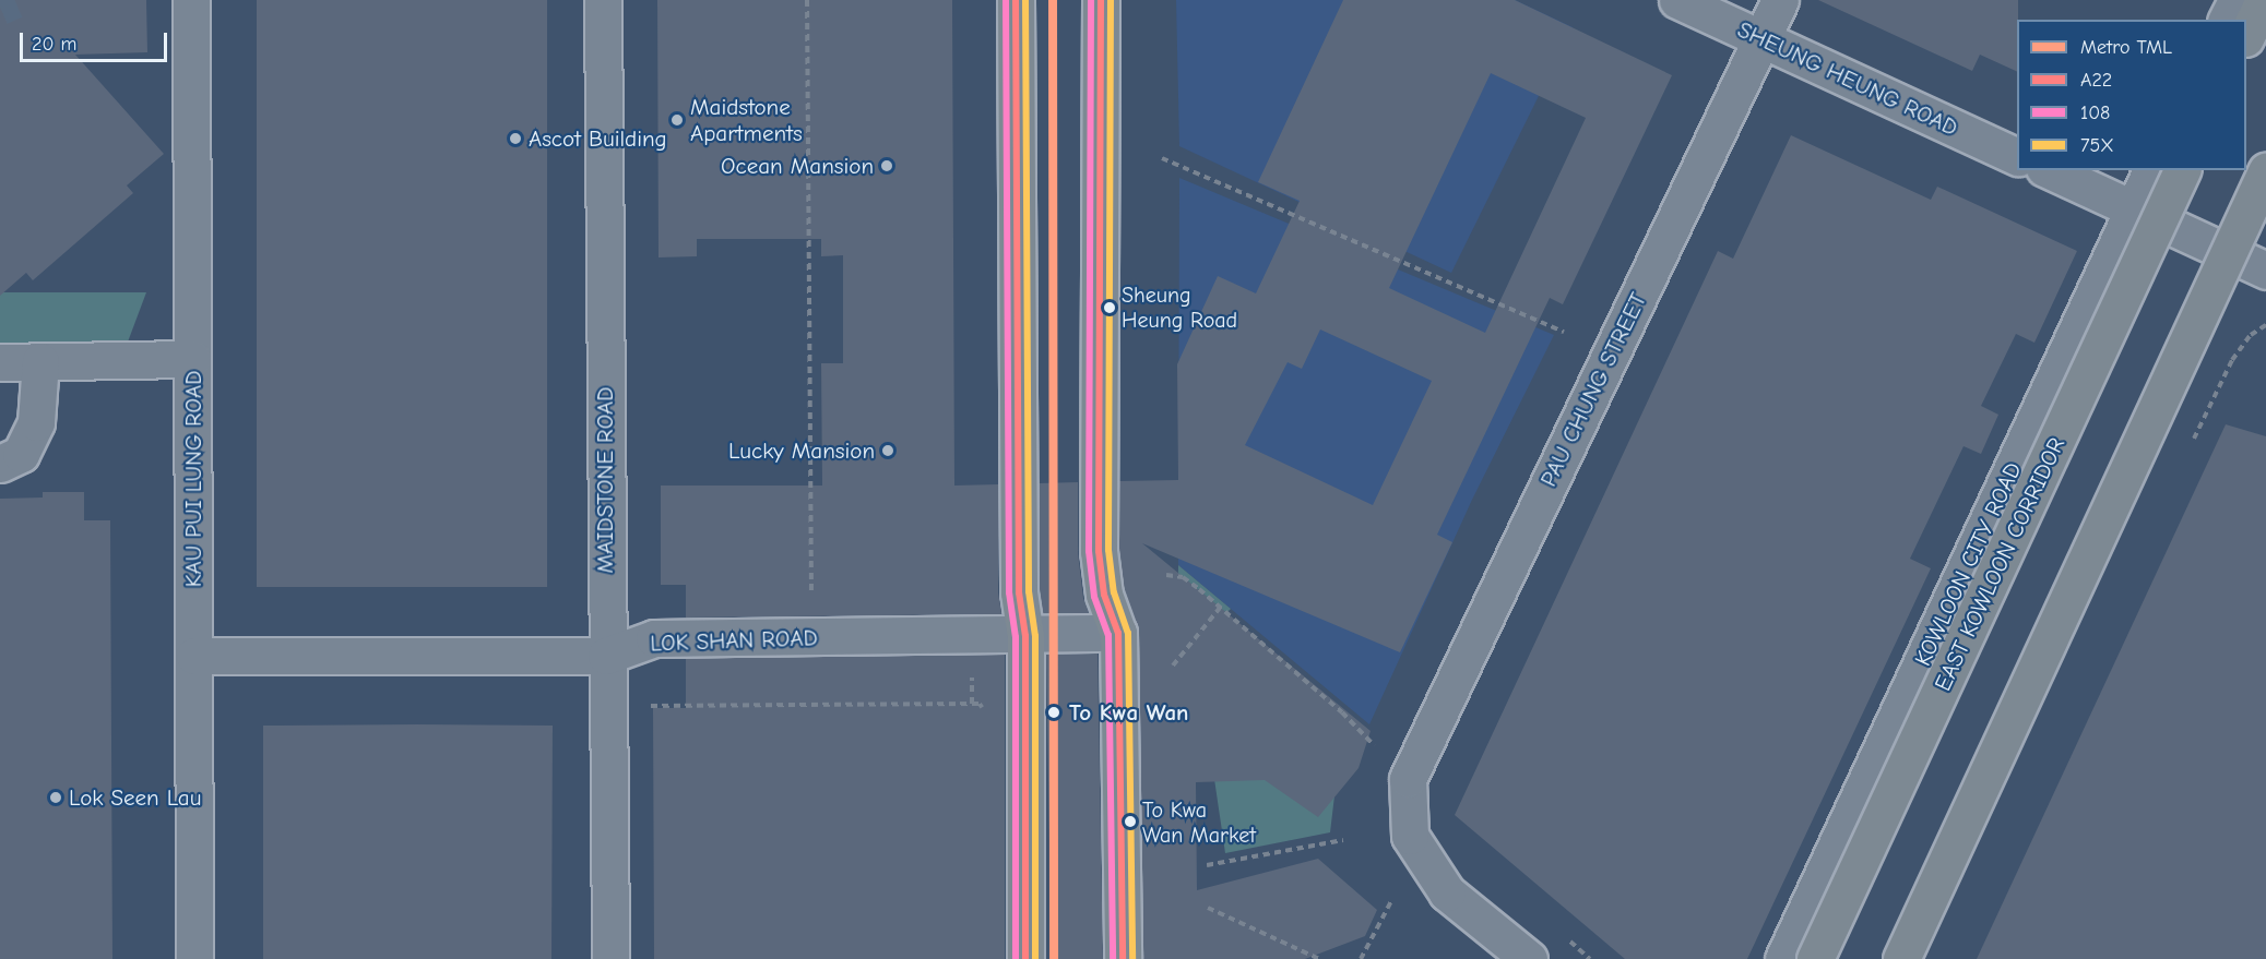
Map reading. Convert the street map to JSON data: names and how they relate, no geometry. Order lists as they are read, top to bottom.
{
  "streets": {
    "main road": ["EAST KOWLOON CORRIDOR"],
    "street": [
      "SHEUNG HEUNG ROAD",
      "PAU CHUNG STREET",
      "KAU PUI LUNG ROAD",
      "MAIDSTONE ROAD",
      "KOWLOON CITY ROAD",
      "LOK SHAN ROAD"
    ]
  },
  "crossings": [
    ["SHEUNG HEUNG ROAD", "PAU CHUNG STREET"],
    ["KAU PUI LUNG ROAD", "LOK SHAN ROAD"],
    ["MAIDSTONE ROAD", "LOK SHAN ROAD"]
  ],
  "places": [
    "Maidstone Apartments",
    "Ascot Building",
    "Ocean Mansion",
    "Sheung Heung Road",
    "Lucky Mansion",
    "To Kwa Wan",
    "Lok Seen Lau",
    "To Kwa Wan Market"
  ],
  "lines": [
    "metro line TML",
    "transit line A22",
    "transit line 108",
    "transit line 75X"
  ],
  "legend": [
    "Metro TML",
    "A22",
    "108",
    "75X"
  ],
  "scale_bar": "20 m"
}
